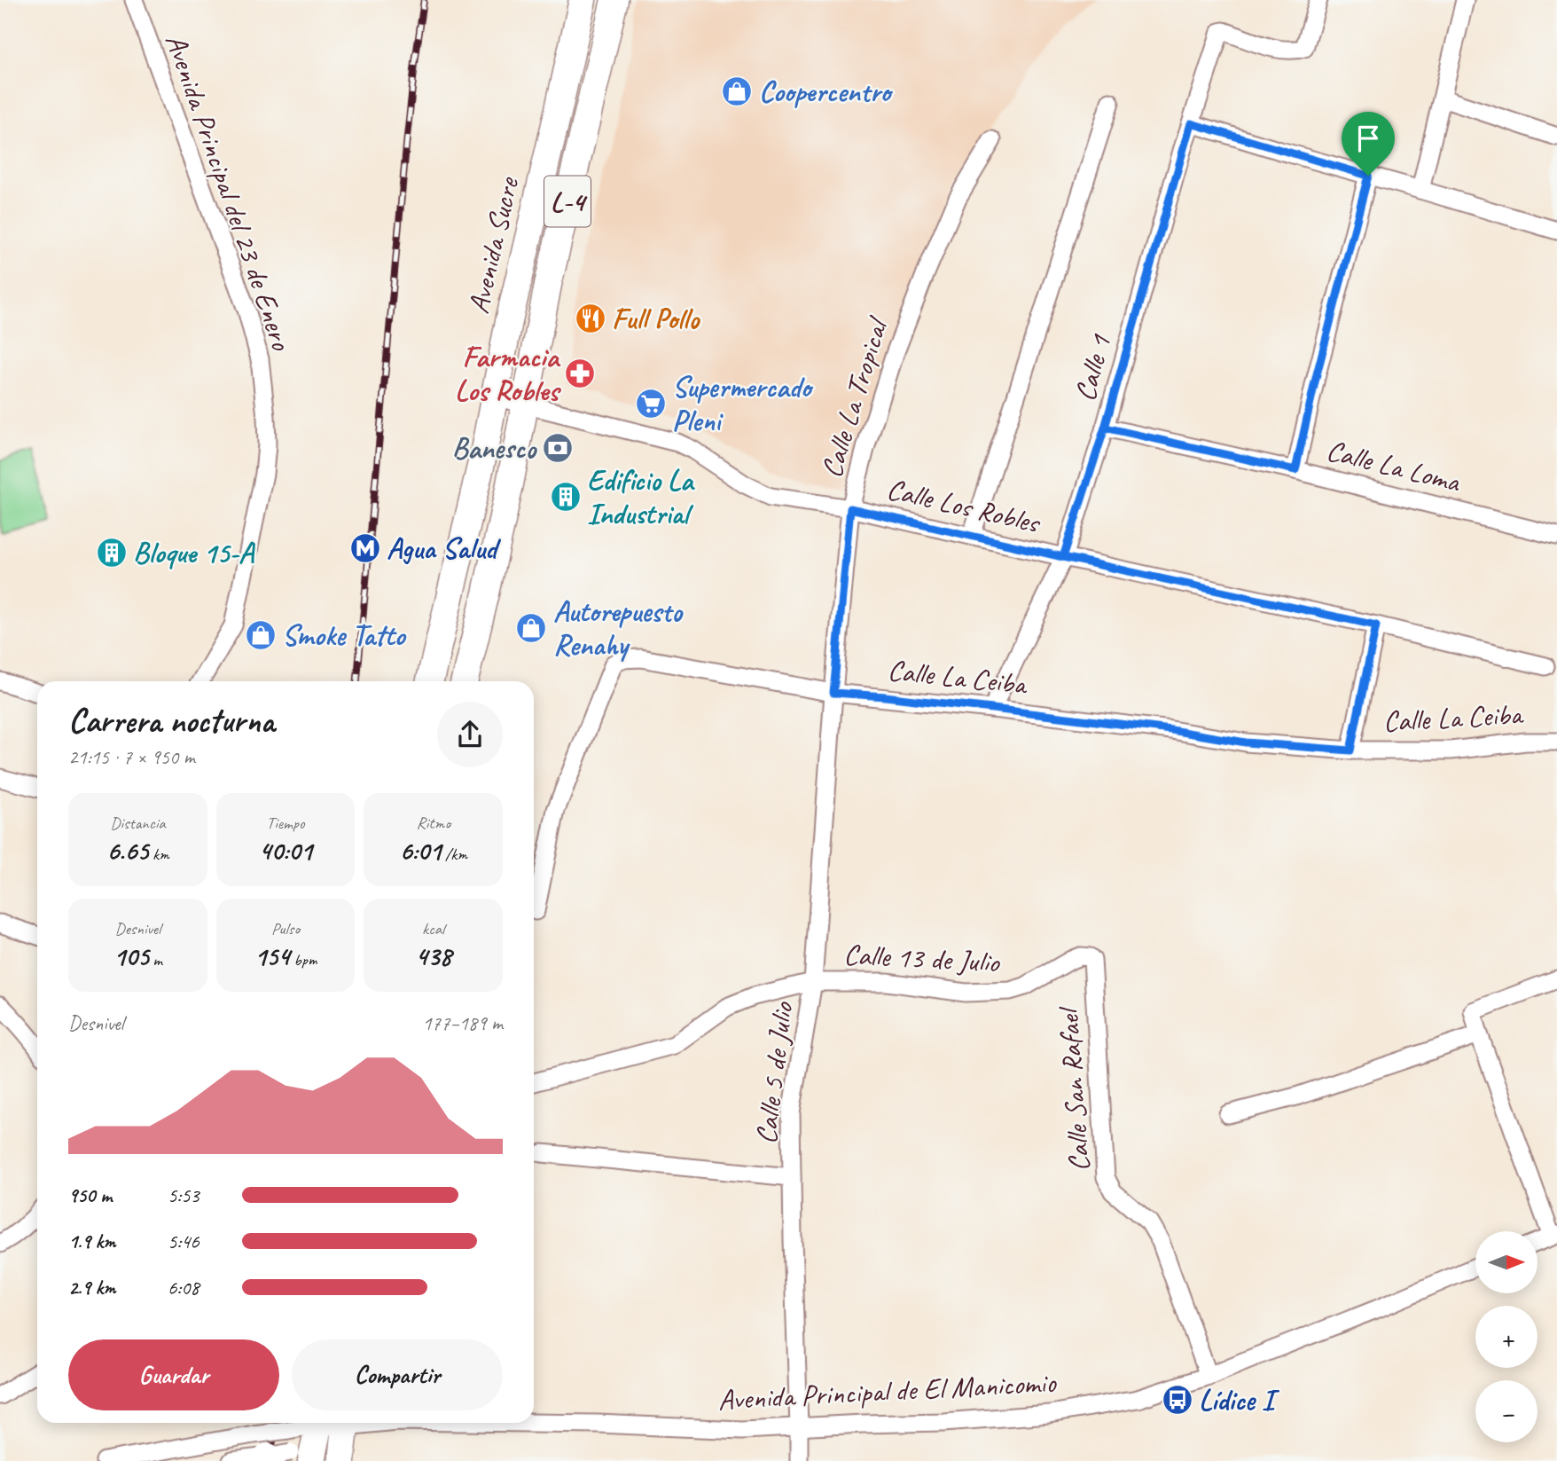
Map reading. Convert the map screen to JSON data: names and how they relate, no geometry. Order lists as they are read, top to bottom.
{
  "streets": {
    "main road": ["L-4", "Avenida Sucre"],
    "street": [
      "Avenida Principal del 23 de Enero",
      "Calle 1",
      "Calle La Tropical",
      "Calle La Loma",
      "Calle Los Robles",
      "Calle La Ceiba",
      "Calle 13 de Julio",
      "Calle 5 de Julio",
      "Calle San Rafael",
      "Avenida Principal de El Manicomio"
    ]
  },
  "crossings": [
    ["L-4", "Calle Los Robles"],
    ["Avenida Sucre", "Calle Los Robles"],
    ["Calle 1", "Calle La Loma"],
    ["Calle 1", "Calle Los Robles"],
    ["Calle 1", "Calle La Ceiba"],
    ["Calle La Tropical", "Calle Los Robles"],
    ["Calle La Tropical", "Calle La Ceiba"],
    ["Calle La Tropical", "Calle 5 de Julio"],
    ["Calle La Ceiba", "Calle 5 de Julio"],
    ["Calle 13 de Julio", "Calle 5 de Julio"],
    ["Calle 13 de Julio", "Calle San Rafael"],
    ["Calle 5 de Julio", "Avenida Principal de El Manicomio"],
    ["Calle San Rafael", "Avenida Principal de El Manicomio"]
  ],
  "places": {
    "shop": ["Coopercentro", "Autorepuesto Renahy", "Smoke Tatto"],
    "restaurant": ["Full Pollo"],
    "pharmacy": ["Farmacia Los Robles"],
    "supermarket": ["Supermercado Pleni"],
    "bank": ["Banesco"],
    "building": ["Edificio La Industrial", "Bloque 15-A"],
    "metro station": ["Agua Salud"],
    "bus stop": ["Lídice I"]
  },
  "north": "right",
  "page": {
    "heading": ["Carrera nocturna", "21:15 · 7 × 950 m"],
    "stats": [
      ["Distancia", "6.65 km"],
      ["Tiempo", "40:01"],
      ["Ritmo", "6:01 /km"],
      ["Desnivel", "105 m"],
      ["Pulso", "154 bpm"],
      ["kcal", "438"]
    ],
    "chart": ["Desnivel", "177–189 m"],
    "list": [
      {
        "name": "950 m",
        "note": "5:53"
      },
      {
        "name": "1.9 km",
        "note": "5:46"
      },
      {
        "name": "2.9 km",
        "note": "6:08"
      }
    ],
    "map_buttons": ["+", "−"],
    "buttons": ["Guardar", "Compartir"]
  }
}
